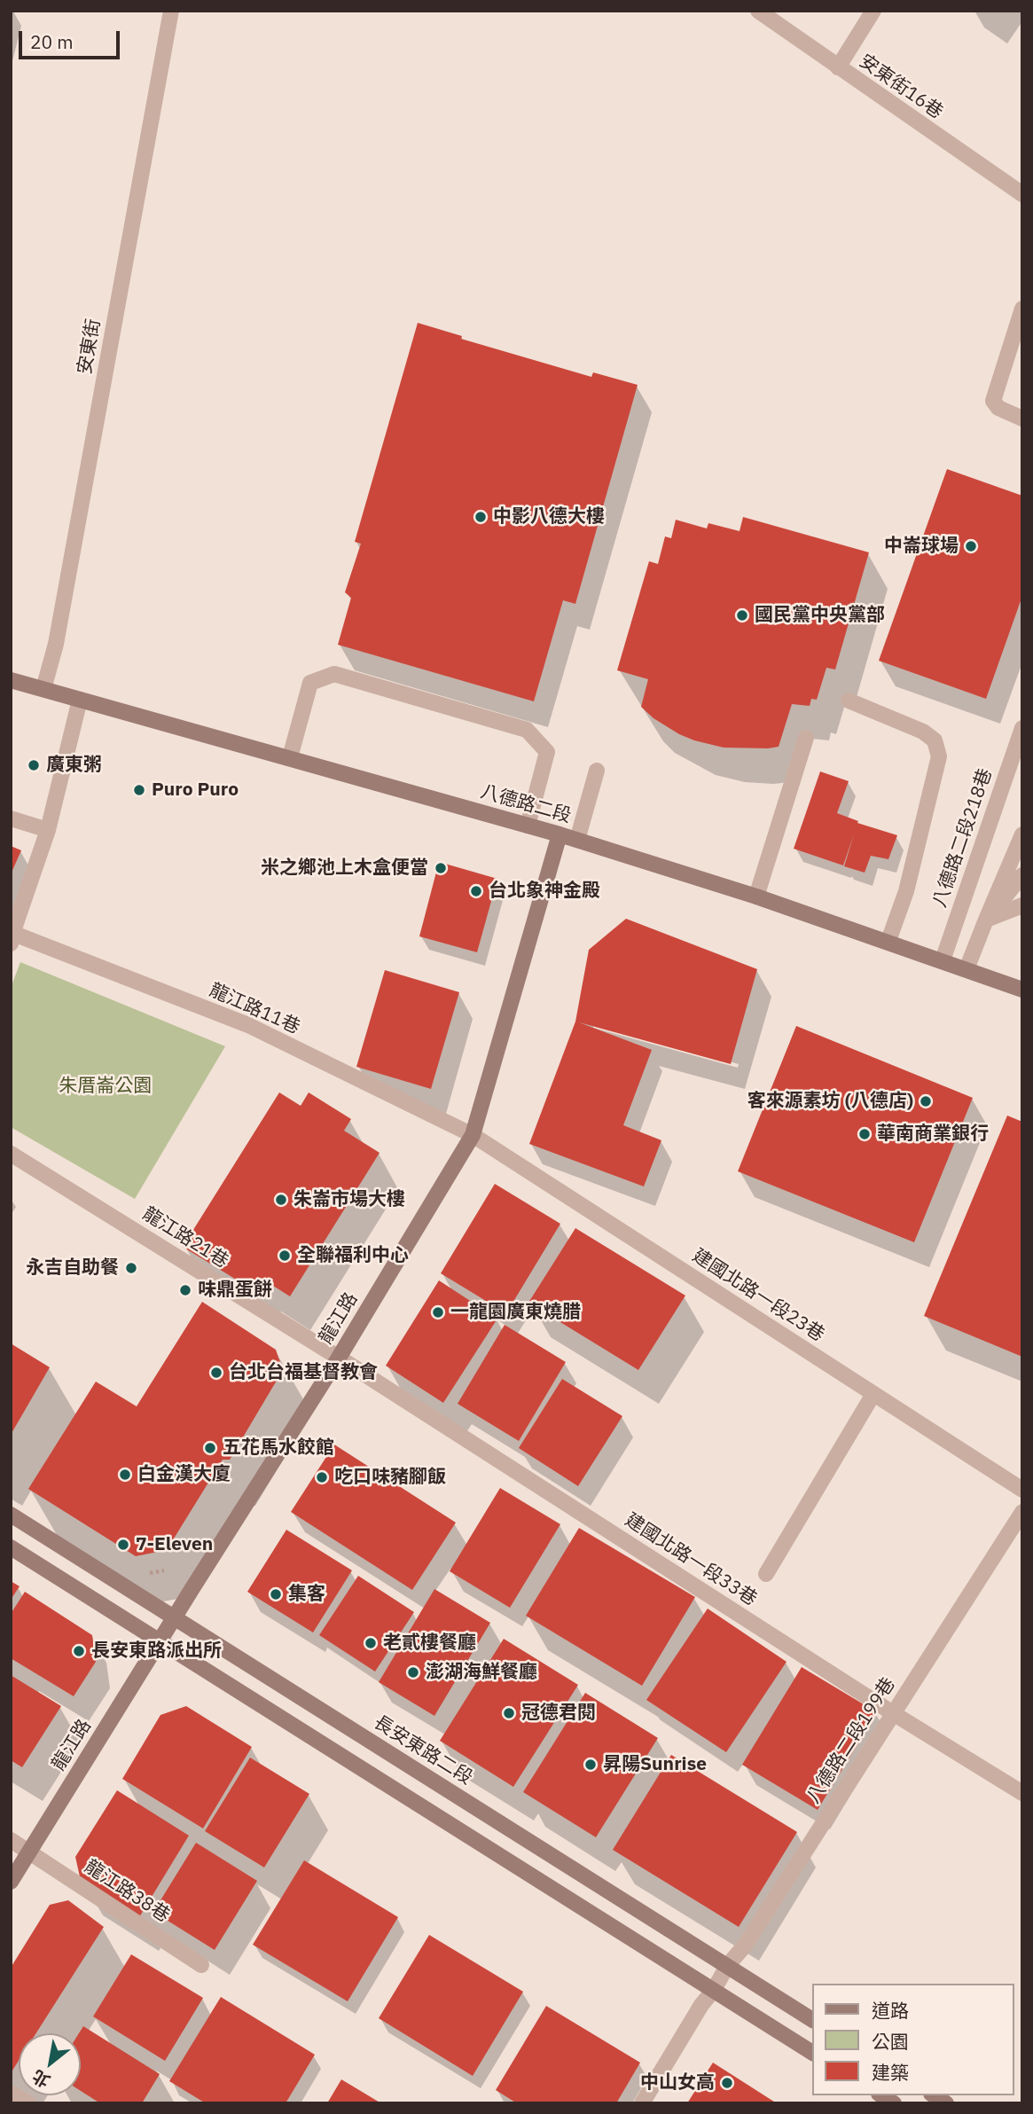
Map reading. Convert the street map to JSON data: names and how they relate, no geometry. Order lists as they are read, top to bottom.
{
  "streets": {
    "street": [
      "安東街16巷",
      "安東街",
      "八德路二段",
      "八德路二段218巷",
      "龍江路11巷",
      "龍江路21巷",
      "建國北路一段23巷",
      "龍江路",
      "建國北路一段33巷",
      "八德路二段199巷",
      "長安東路二段",
      "龍江路38巷"
    ]
  },
  "crossings": [
    ["安東街", "八德路二段"],
    ["八德路二段", "八德路二段218巷"],
    ["八德路二段", "龍江路"],
    ["龍江路11巷", "建國北路一段23巷"],
    ["龍江路11巷", "龍江路"],
    ["龍江路21巷", "龍江路"],
    ["龍江路21巷", "建國北路一段33巷"],
    ["建國北路一段23巷", "龍江路"],
    ["龍江路", "建國北路一段33巷"],
    ["龍江路", "長安東路二段"],
    ["龍江路", "龍江路38巷"],
    ["建國北路一段33巷", "八德路二段199巷"],
    ["八德路二段199巷", "長安東路二段"]
  ],
  "parks": ["朱厝崙公園"],
  "places": [
    "中影八德大樓",
    "中崙球場",
    "國民黨中央黨部",
    "廣東粥",
    "Puro Puro",
    "米之鄉池上木盒便當",
    "台北象神金殿",
    "客來源素坊 (八德店)",
    "華南商業銀行",
    "朱崙市場大樓",
    "全聯福利中心",
    "永吉自助餐",
    "味鼎蛋餅",
    "一龍園廣東燒腊",
    "台北台福基督教會",
    "五花馬水餃館",
    "白金漢大廈",
    "吃口味豬腳飯",
    "7-Eleven",
    "集客",
    "老貳樓餐廳",
    "長安東路派出所",
    "澎湖海鮮餐廳",
    "冠德君閱",
    "昇陽Sunrise",
    "中山女高"
  ],
  "legend": ["道路", "公園", "建築"],
  "scale_bar": "20 m",
  "north": "bottom left"
}
